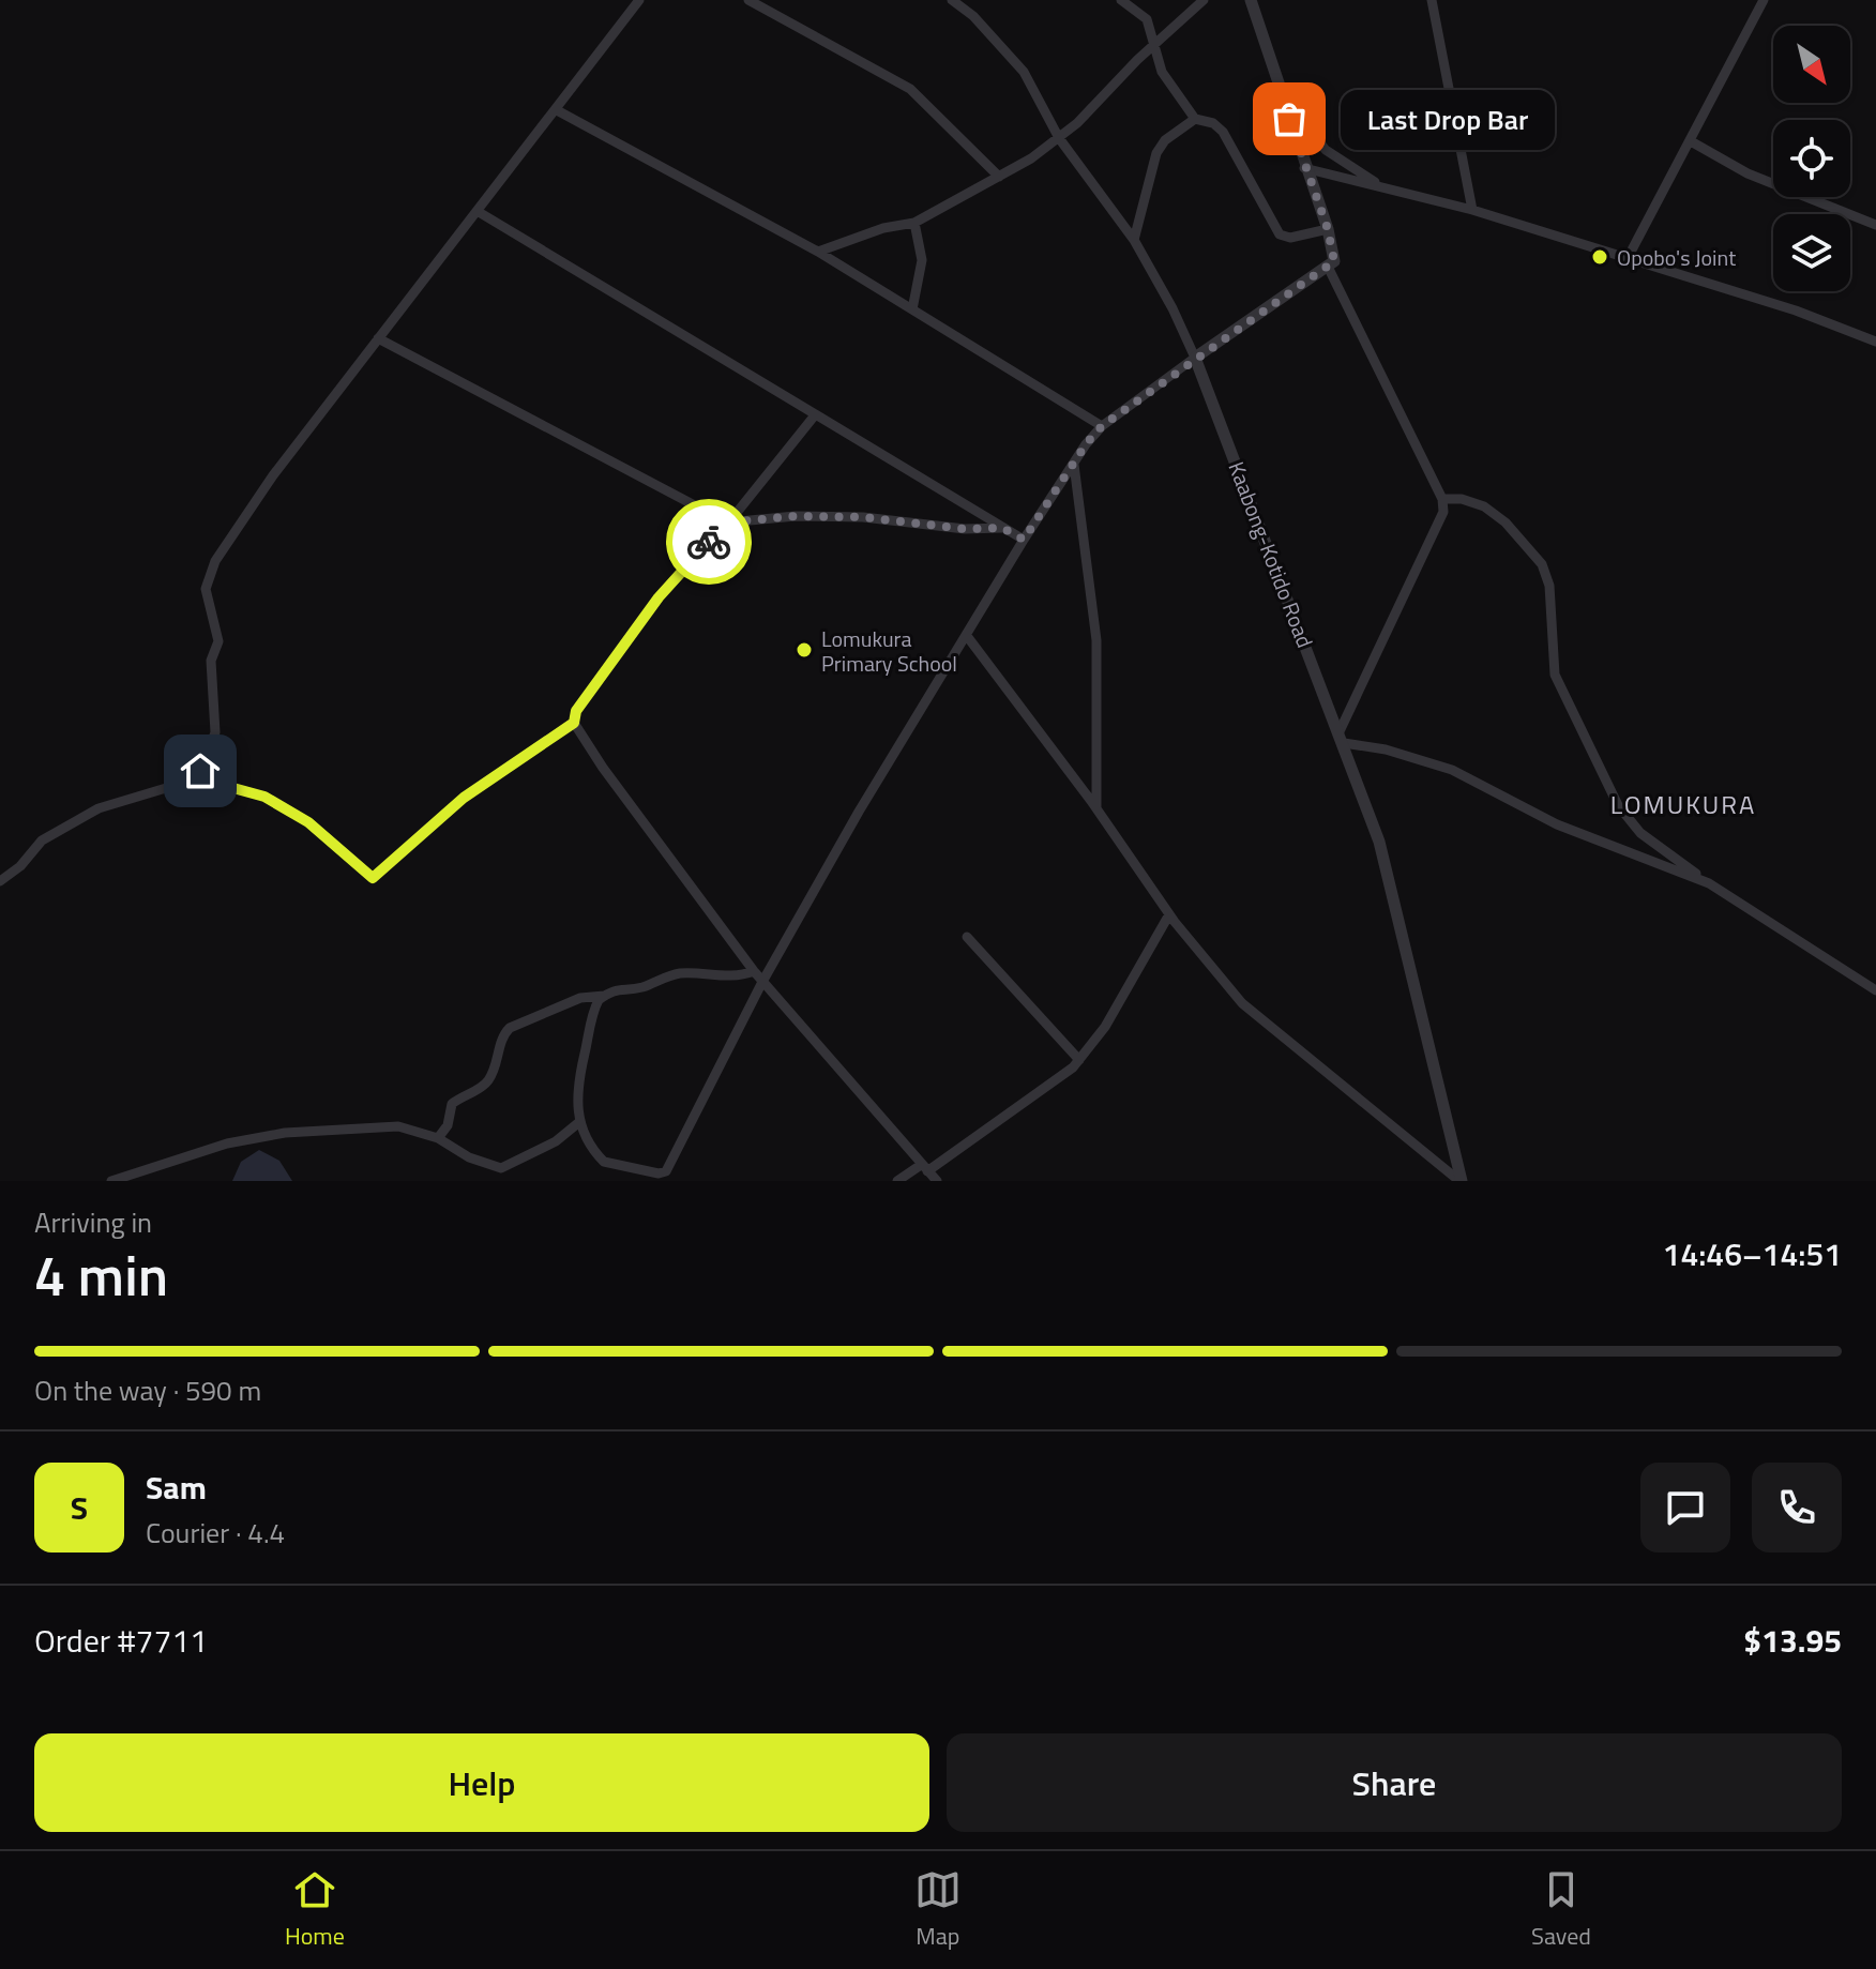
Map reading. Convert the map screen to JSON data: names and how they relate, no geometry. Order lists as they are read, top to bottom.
{
  "streets": {
    "street": ["Kaabong-Kotido Road"]
  },
  "districts": ["LOMUKURA"],
  "places": ["Last Drop Bar", "Opobo's Joint", "Lomukura Primary School"],
  "north": "bottom right",
  "page": {
    "bubble": "Last Drop Bar",
    "heading": ["4 min", "Arriving in", "14:46–14:51"],
    "panel": [
      "Sam",
      "Courier · 4.4",
      "Order #7711",
      "$13.95"
    ],
    "bar": "On the way · 590 m",
    "round": "S",
    "buttons": ["Help", "Share"],
    "tabs": ["Home", "Map", "Saved"]
  }
}
